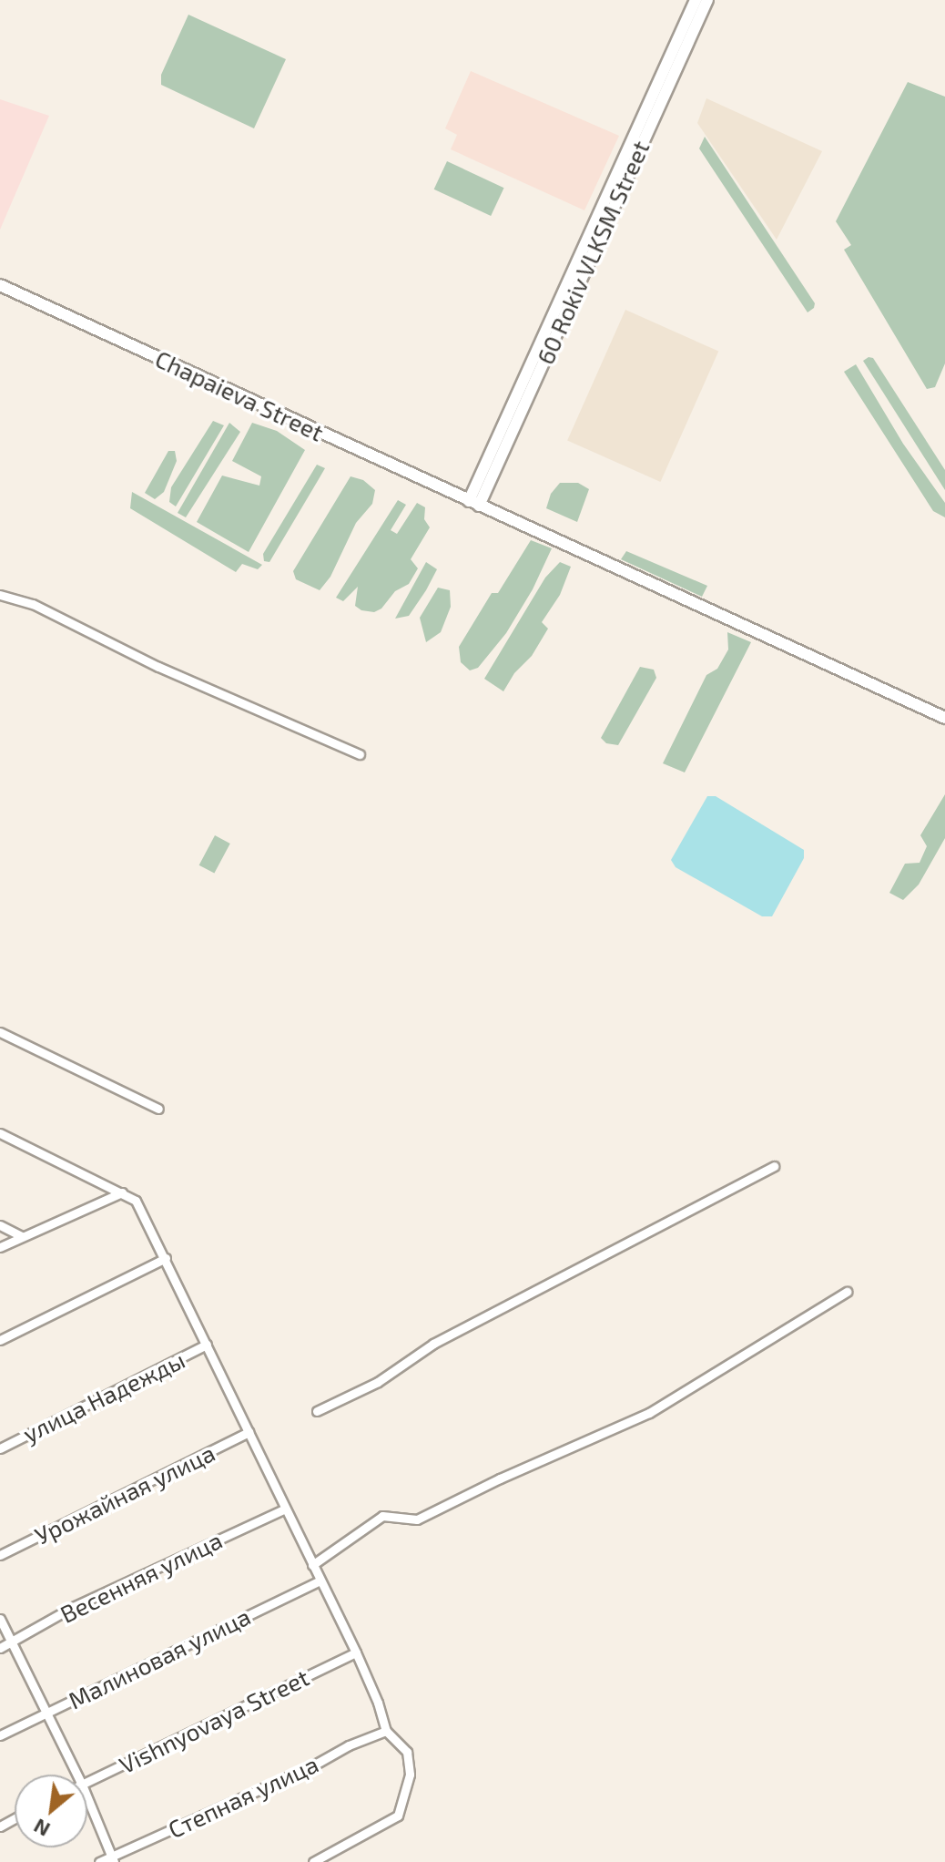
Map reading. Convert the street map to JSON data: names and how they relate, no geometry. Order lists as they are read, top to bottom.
{
  "streets": {
    "street": [
      "60 Rokiv VLKSM Street",
      "Chapaieva Street",
      "улица Надежды",
      "Урожайная улица",
      "Весенняя улица",
      "Малиновая улица",
      "Vishnyovaya Street",
      "Степная улица"
    ]
  },
  "crossings": [
    ["60 Rokiv VLKSM Street", "Chapaieva Street"]
  ],
  "north": "bottom left"
}
